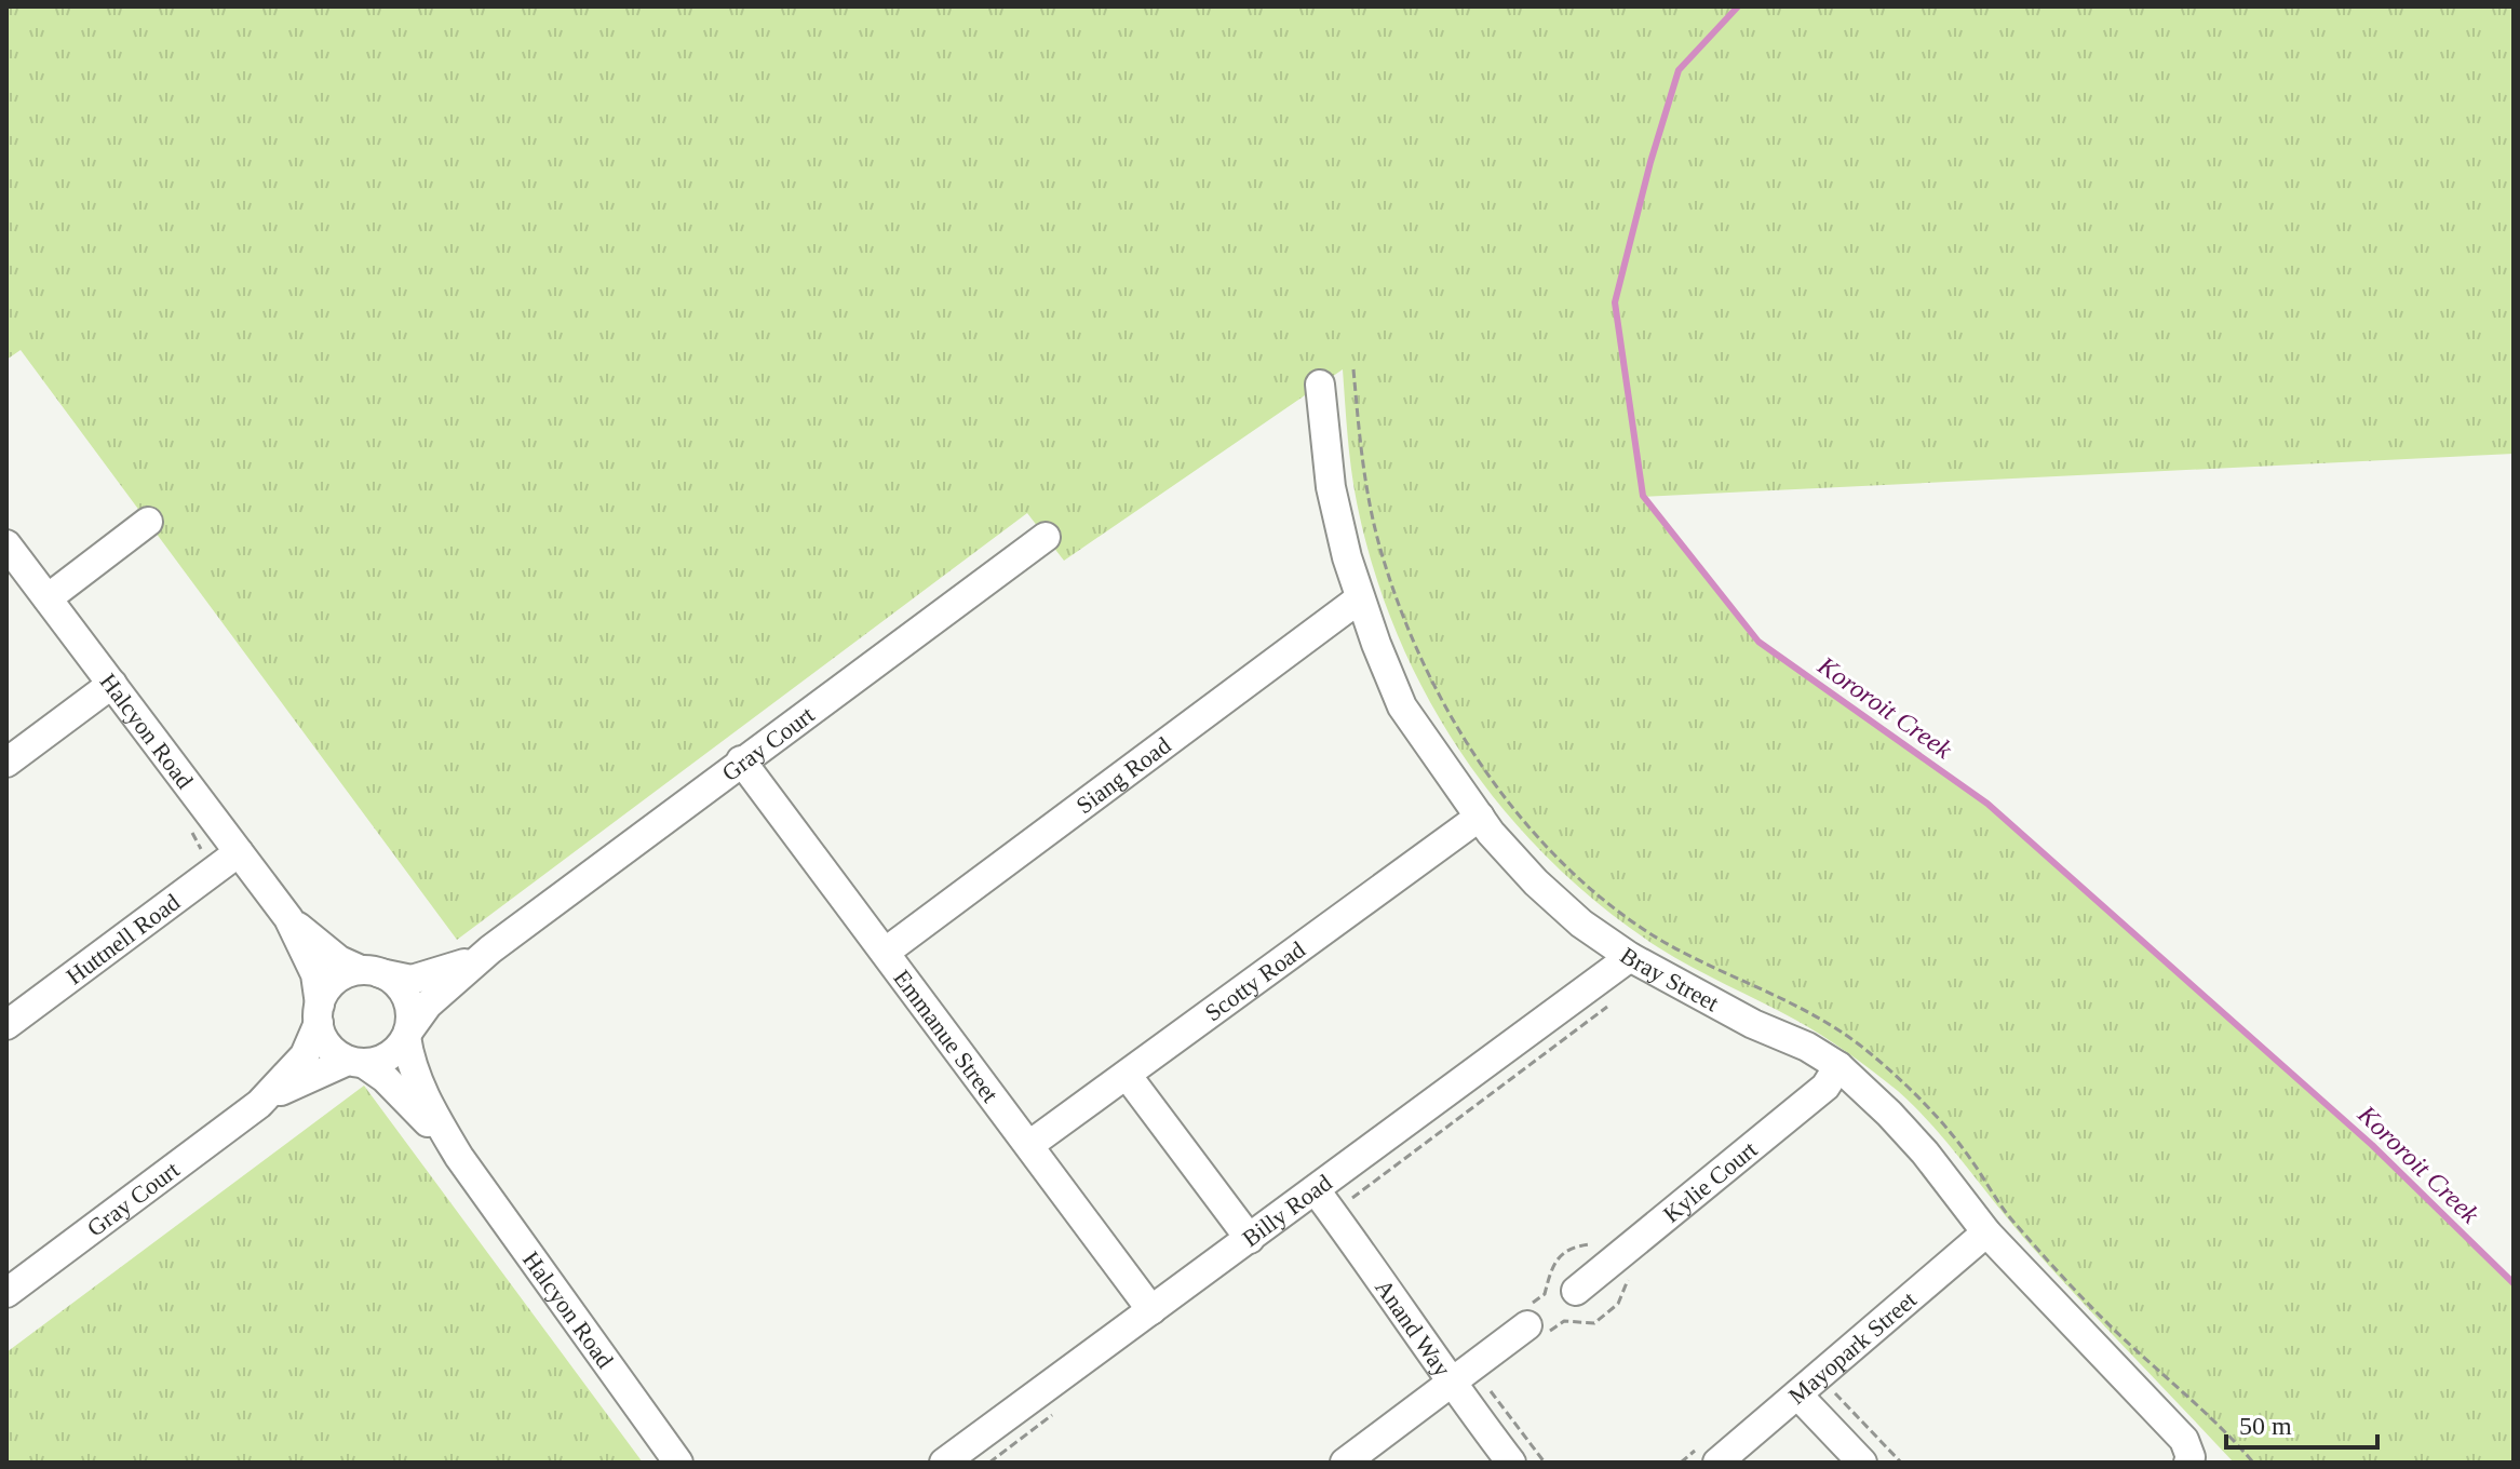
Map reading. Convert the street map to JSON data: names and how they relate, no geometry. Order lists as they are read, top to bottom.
{
  "streets": {
    "street": [
      "Halcyon Road",
      "Gray Court",
      "Siang Road",
      "Huttnell Road",
      "Bray Street",
      "Scotty Road",
      "Emmanue Street",
      "Kylie Court",
      "Billy Road",
      "Anand Way",
      "Mayopark Street"
    ]
  },
  "crossings": [
    ["Halcyon Road", "Huttnell Road"],
    ["Gray Court", "Emmanue Street"],
    ["Siang Road", "Bray Street"],
    ["Siang Road", "Emmanue Street"],
    ["Bray Street", "Scotty Road"],
    ["Bray Street", "Kylie Court"],
    ["Bray Street", "Billy Road"],
    ["Bray Street", "Mayopark Street"],
    ["Scotty Road", "Emmanue Street"],
    ["Emmanue Street", "Billy Road"],
    ["Billy Road", "Anand Way"]
  ],
  "water": ["Kororoit Creek"],
  "scale_bar": "50 m"
}
